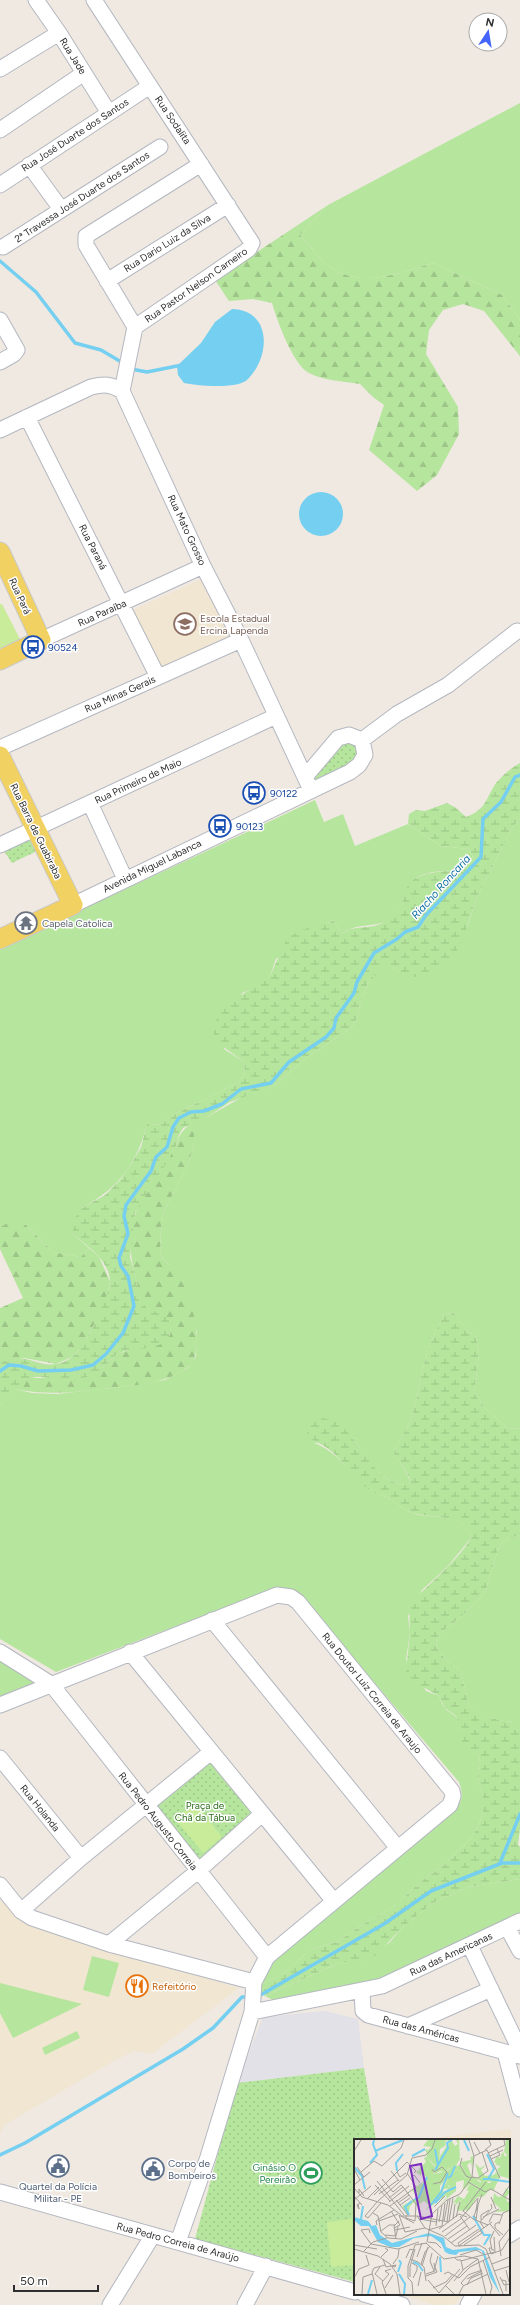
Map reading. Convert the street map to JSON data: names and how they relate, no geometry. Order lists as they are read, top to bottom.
{
  "streets": {
    "main road": [
      "Rua Pará",
      "Rua Paraíba",
      "Rua Barra de Guabiraba",
      "Avenida Miguel Labanca"
    ],
    "street": [
      "Rua Jade",
      "Rua Sodalita",
      "Rua José Duarte dos Santos",
      "2ª Travessa José Duarte dos Santos",
      "Rua Dario Luiz da Silva",
      "Rua Pastor Nelson Carneiro",
      "Rua Mato Grosso",
      "Rua Paraná",
      "Rua Minas Gerais",
      "Rua Primeiro de Maio",
      "Rua Doutor Luiz Correia de Araujo",
      "Rua Holanda",
      "Rua Pedro Augusto Correia",
      "Rua das Americanas",
      "Rua das Américas",
      "Rua Pedro Correia de Araújo"
    ]
  },
  "crossings": [
    ["Rua Jade", "Rua José Duarte dos Santos"],
    ["Rua Sodalita", "Rua José Duarte dos Santos"],
    ["Rua Sodalita", "Rua Dario Luiz da Silva"],
    ["Rua Sodalita", "Rua Pastor Nelson Carneiro"],
    ["Rua Mato Grosso", "Rua Paraíba"],
    ["Rua Mato Grosso", "Rua Minas Gerais"],
    ["Rua Mato Grosso", "Rua Primeiro de Maio"],
    ["Rua Mato Grosso", "Avenida Miguel Labanca"],
    ["Rua Paraná", "Rua Paraíba"],
    ["Rua Paraná", "Rua Minas Gerais"],
    ["Rua Pará", "Rua Paraíba"],
    ["Rua Primeiro de Maio", "Rua Barra de Guabiraba"],
    ["Rua Barra de Guabiraba", "Avenida Miguel Labanca"],
    ["Rua Doutor Luiz Correia de Araujo", "Rua Pedro Augusto Correia"],
    ["Rua das Americanas", "Rua das Américas"]
  ],
  "water": ["Riacho Roncaria"],
  "parks": ["Praça de Chã da Tábua"],
  "places": {
    "school or university": ["Escola Estadual Ercina Lapenda"],
    "bus stop": ["90524", "90122", "90123"],
    "temple": ["Capela Catolica"],
    "restaurant": ["Refeitório"],
    "public building": ["Quartel da Polícia Militar - PE", "Corpo de Bombeiros"],
    "sports": ["Ginásio O Pereirão"]
  },
  "scale_bar": "50 m",
  "north": "top"
}
